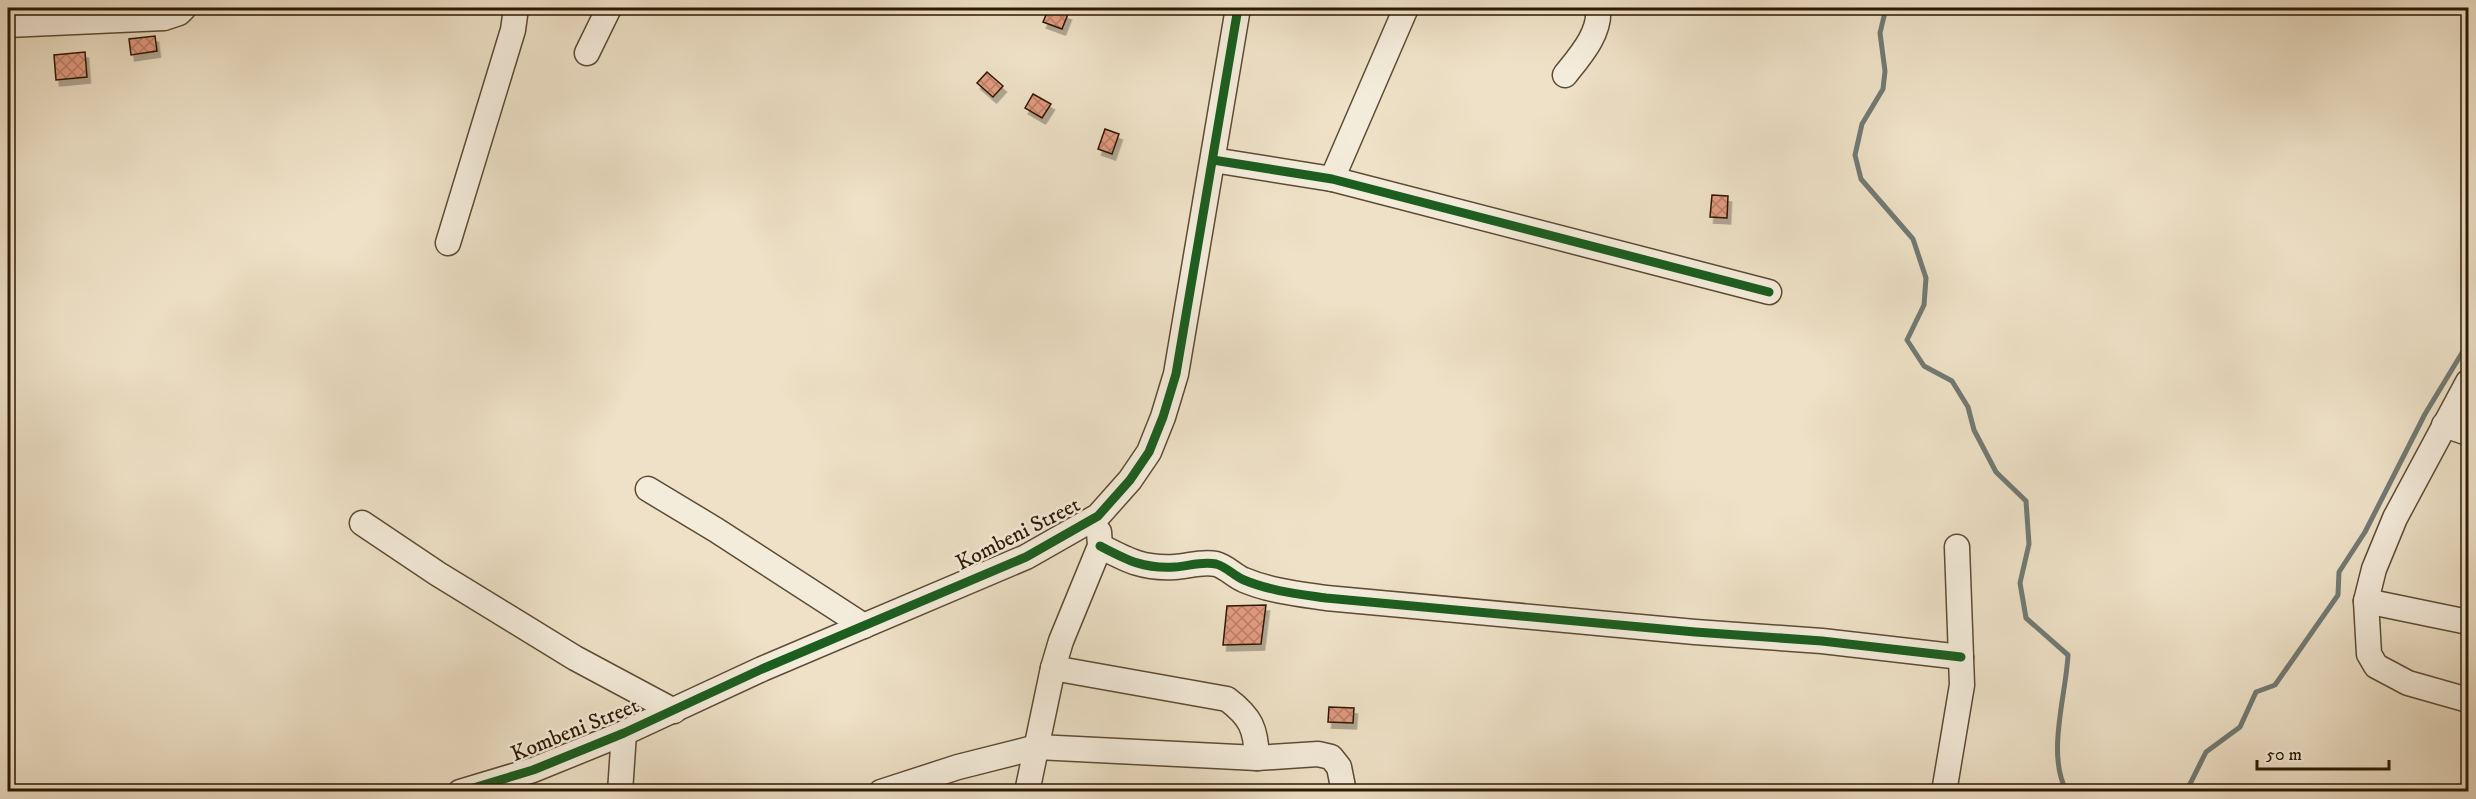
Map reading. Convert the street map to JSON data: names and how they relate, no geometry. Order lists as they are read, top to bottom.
{
  "streets": {
    "street": ["Kombeni Street"]
  },
  "scale_bar": "50 m"
}
